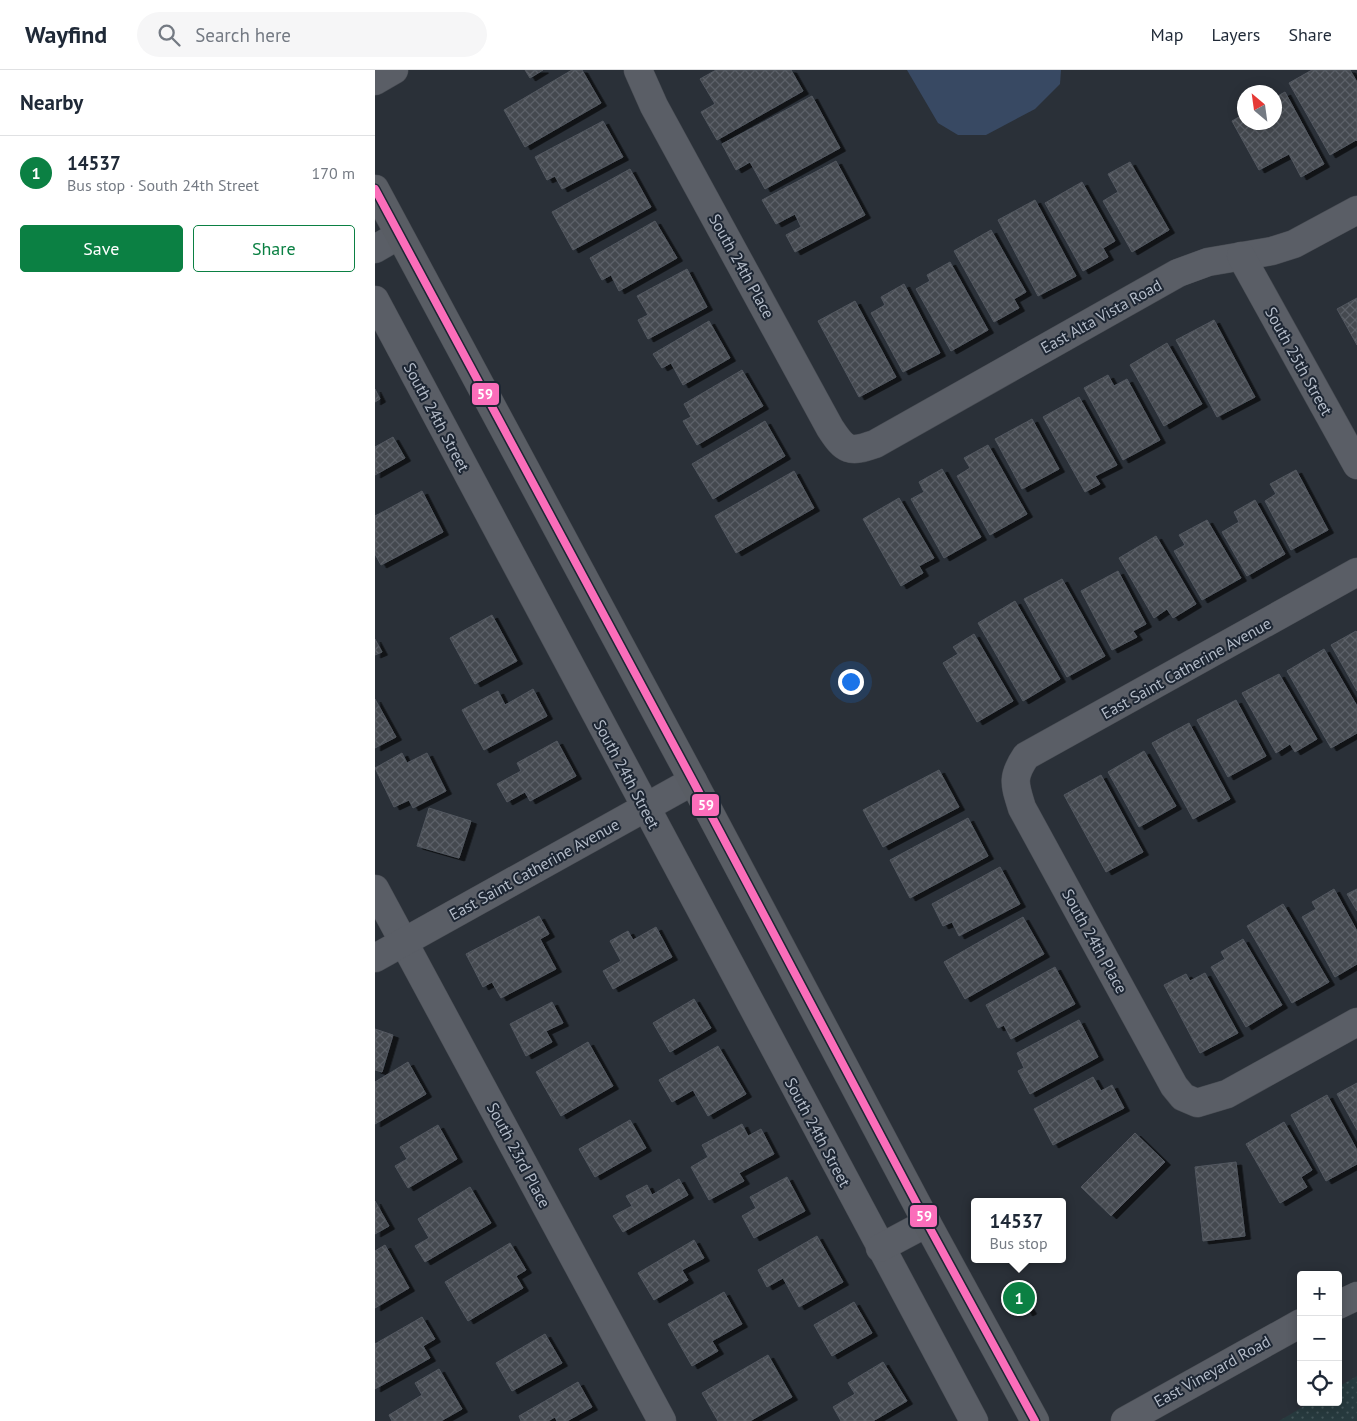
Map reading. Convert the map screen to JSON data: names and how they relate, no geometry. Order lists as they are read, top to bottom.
{
  "streets": {
    "street": [
      "South 24th Place",
      "East Alta Vista Road",
      "South 25th Street",
      "South 24th Street",
      "East Saint Catherine Avenue",
      "South 23rd Place",
      "East Vineyard Road"
    ]
  },
  "crossings": [
    ["South 24th Place", "East Alta Vista Road"],
    ["South 24th Place", "East Saint Catherine Avenue"],
    ["East Alta Vista Road", "South 25th Street"],
    ["South 24th Street", "East Saint Catherine Avenue"],
    ["East Saint Catherine Avenue", "South 23rd Place"]
  ],
  "lines": ["transit line 59"],
  "north": "top left",
  "page": {
    "header": "Wayfind",
    "search": "Search here",
    "nav": ["Map", "Layers", "Share"],
    "heading": "Nearby",
    "list": [
      {
        "mark": "1",
        "name": "14537",
        "note": "Bus stop · South 24th Street",
        "value": "170 m"
      }
    ],
    "buttons": ["Save", "Share"],
    "popup": ["14537", "Bus stop"],
    "map_buttons": ["+", "−"],
    "pins": "1"
  }
}
